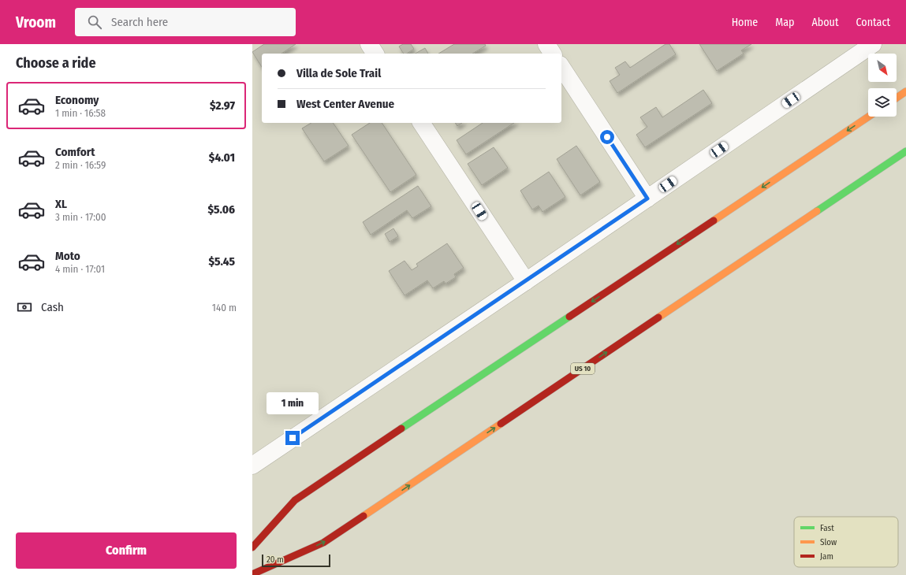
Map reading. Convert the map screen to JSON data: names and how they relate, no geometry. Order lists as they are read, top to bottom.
{
  "streets": {
    "main road": ["US 10"]
  },
  "legend": ["Fast", "Slow", "Jam"],
  "scale_bar": "20 m",
  "north": "bottom right",
  "page": {
    "header": "Vroom",
    "search": "Search here",
    "nav": [
      "Home",
      "Map",
      "About",
      "Contact"
    ],
    "heading": "Choose a ride",
    "banner": ["Villa de Sole Trail", "West Center Avenue"],
    "list": [
      {
        "name": "Economy",
        "note": "1 min · 16:58",
        "value": "$2.97"
      },
      {
        "name": "Comfort",
        "note": "2 min · 16:59",
        "value": "$4.01"
      },
      {
        "name": "XL",
        "note": "3 min · 17:00",
        "value": "$5.06"
      },
      {
        "name": "Moto",
        "note": "4 min · 17:01",
        "value": "$5.45"
      }
    ],
    "pay": ["Cash", "140 m"],
    "bubble": "1 min",
    "buttons": "Confirm",
    "scale": "20 m"
  }
}
